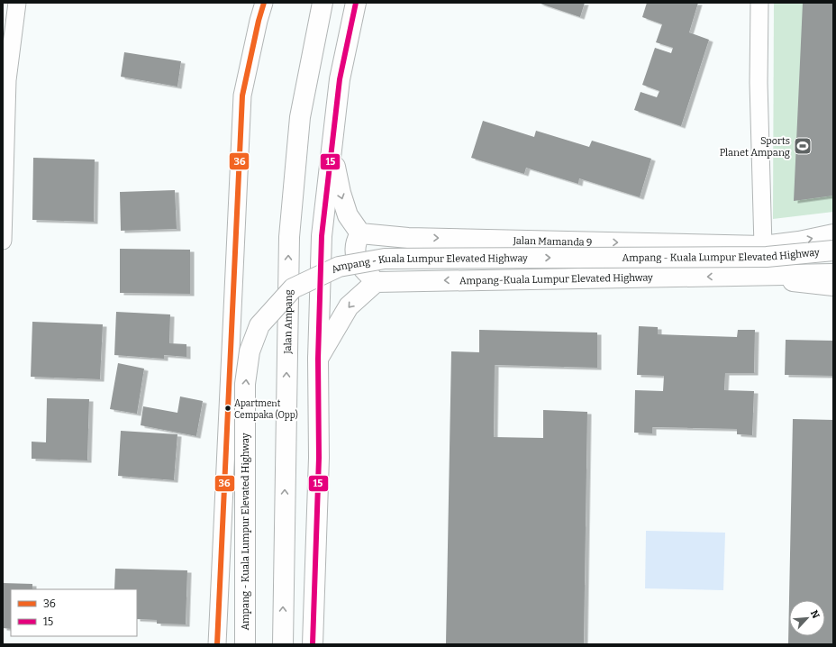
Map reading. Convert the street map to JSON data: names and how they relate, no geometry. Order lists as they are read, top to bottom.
{
  "streets": {
    "main road": [
      "Jalan Mamanda 9",
      "Ampang - Kuala Lumpur Elevated Highway",
      "Ampang-Kuala Lumpur Elevated Highway",
      "Jalan Ampang"
    ]
  },
  "one_way": ["Jalan Mamanda 9", "Ampang-Kuala Lumpur Elevated Highway"],
  "places": {
    "sports": ["Sports Planet Ampang"],
    "other": ["Apartment Cempaka (Opp)"]
  },
  "lines": ["transit line 36", "transit line 15"],
  "legend": ["36", "15"],
  "north": "top right"
}
